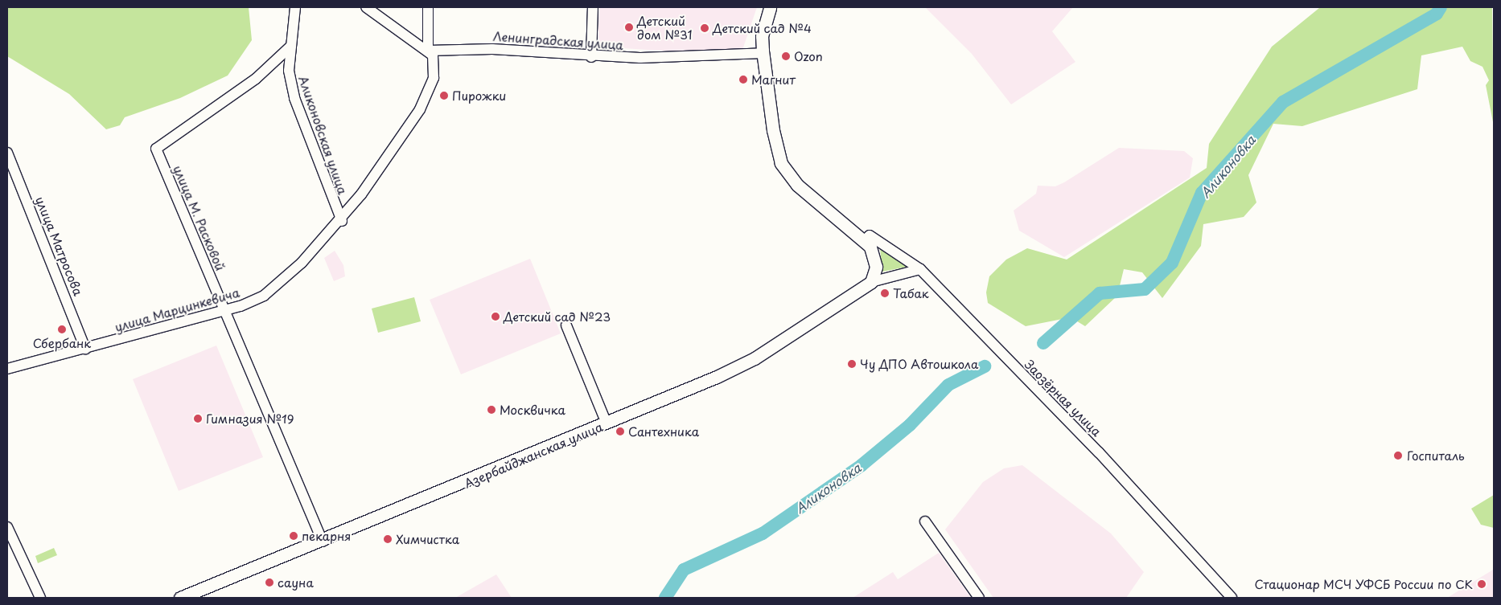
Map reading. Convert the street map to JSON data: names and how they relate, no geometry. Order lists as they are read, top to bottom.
{
  "streets": {
    "main road": ["Азербайджанская улица"],
    "street": [
      "Ленинградская улица",
      "Аликоновская улица",
      "улица М. Расковой",
      "улица Матросова",
      "улица Марцинкевича",
      "Заозёрная улица"
    ]
  },
  "crossings": [
    ["Ленинградская улица", "улица Марцинкевича"],
    ["Аликоновская улица", "улица М. Расковой"],
    ["Аликоновская улица", "улица Марцинкевича"],
    ["улица М. Расковой", "улица Марцинкевича"],
    ["улица М. Расковой", "Азербайджанская улица"],
    ["улица Матросова", "улица Марцинкевича"]
  ],
  "water": ["Аликоновка"],
  "places": [
    "Детский дом №31",
    "Детский сад №4",
    "Ozon",
    "Магнит",
    "Пирожки",
    "Табак",
    "Детский сад №23",
    "Сбербанк",
    "Чу ДПО Автошкола",
    "Москвичка",
    "Гимназия №19",
    "Сантехника",
    "Госпиталь",
    "пекарня",
    "Химчистка",
    "сауна",
    "Стационар МСЧ УФСБ России по СК"
  ]
}
